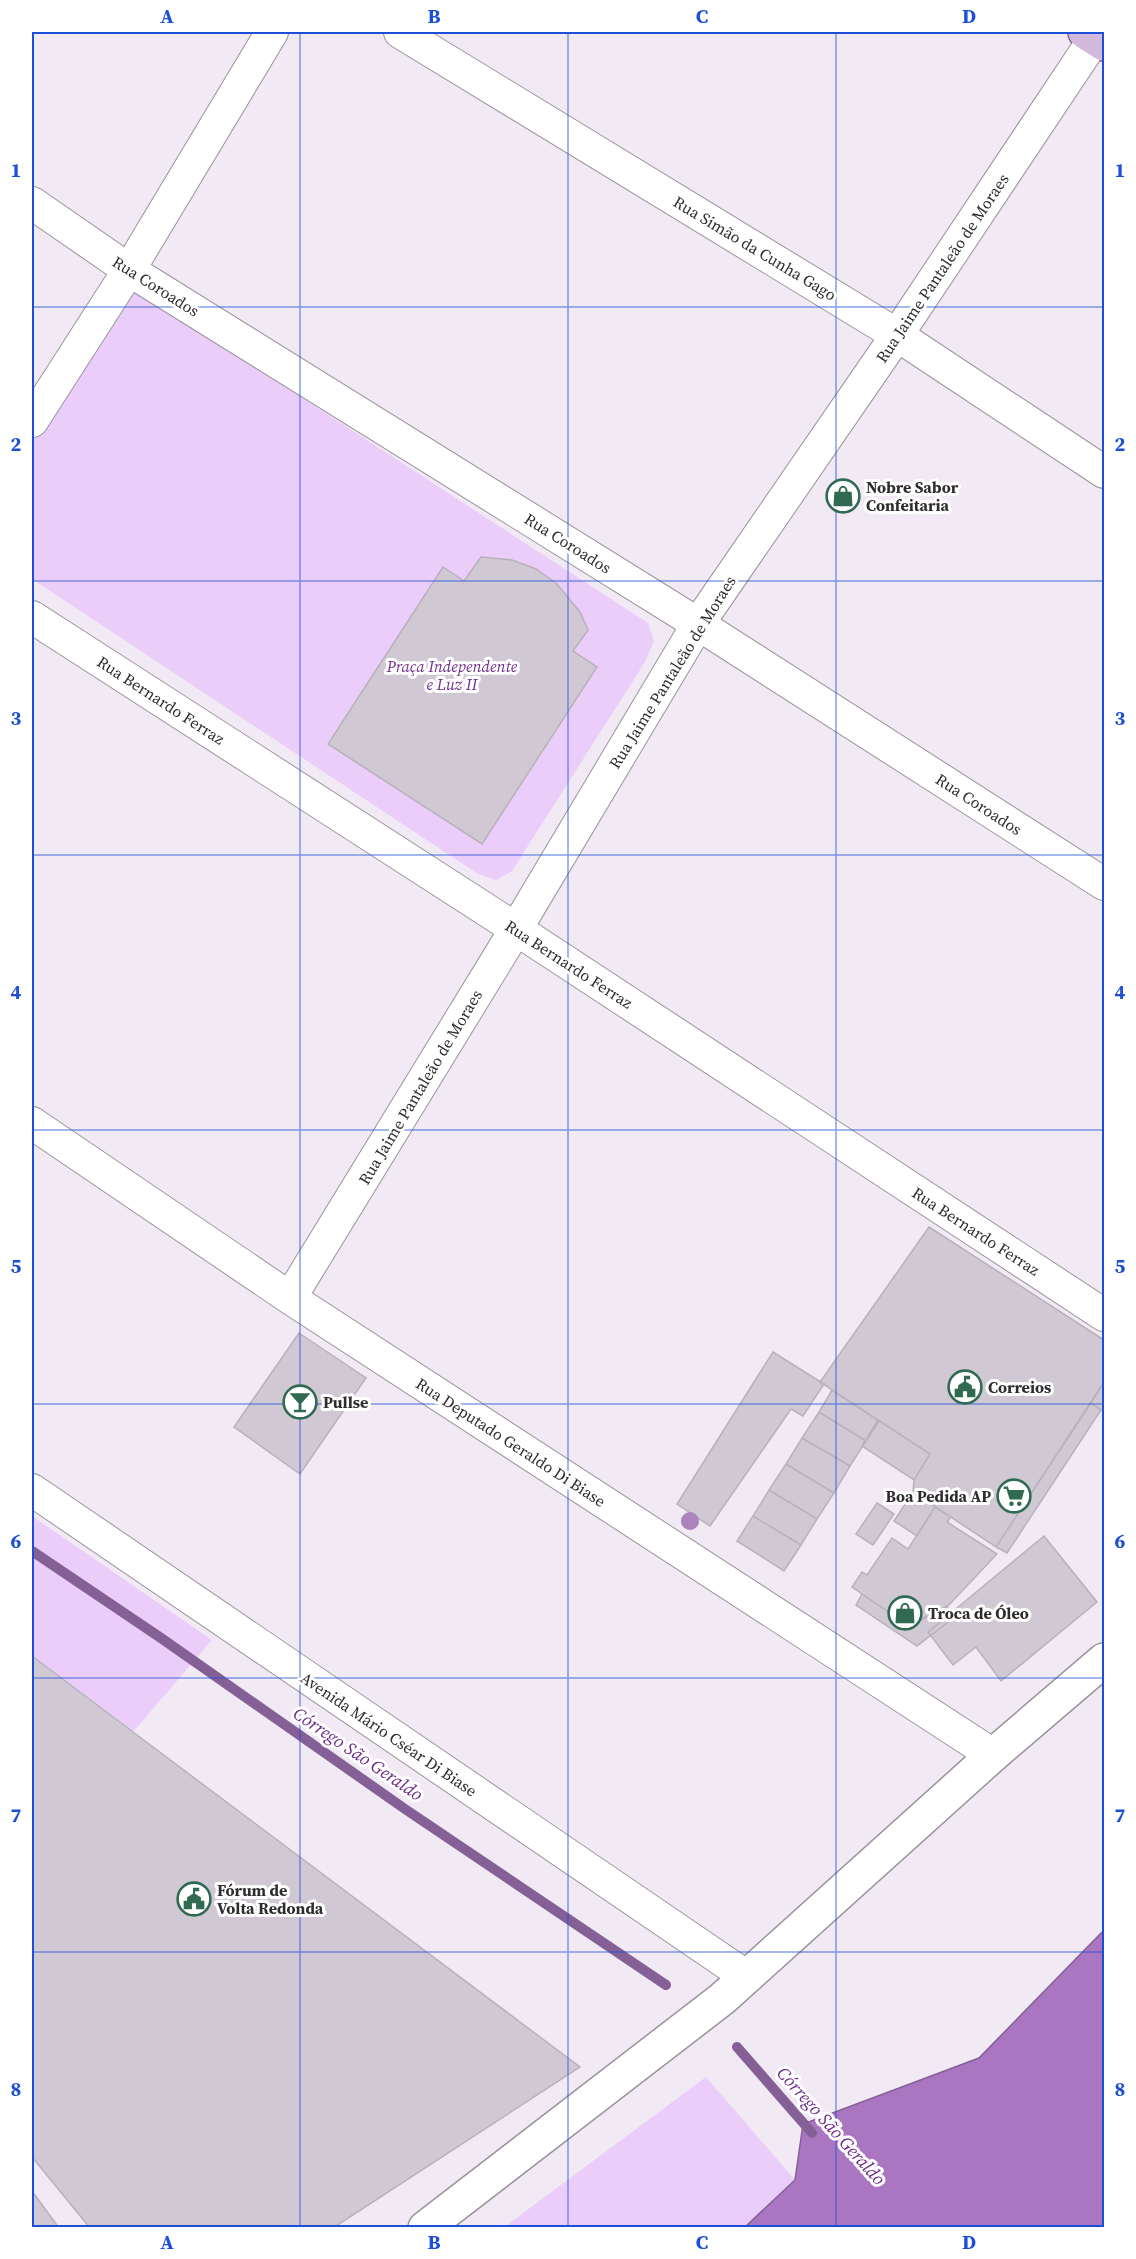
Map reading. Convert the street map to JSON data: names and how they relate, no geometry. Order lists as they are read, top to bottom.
{
  "streets": {
    "street": [
      "Rua Simão da Cunha Gago",
      "Rua Jaime Pantaleão de Moraes",
      "Rua Coroados",
      "Rua Bernardo Ferraz",
      "Rua Deputado Geraldo Di Biase",
      "Avenida Mário Cséar Di Biase"
    ]
  },
  "crossings": [
    ["Rua Simão da Cunha Gago", "Rua Jaime Pantaleão de Moraes"],
    ["Rua Jaime Pantaleão de Moraes", "Rua Coroados"],
    ["Rua Jaime Pantaleão de Moraes", "Rua Bernardo Ferraz"],
    ["Rua Jaime Pantaleão de Moraes", "Rua Deputado Geraldo Di Biase"]
  ],
  "water": ["Córrego São Geraldo"],
  "parks": ["Praça Independente e Luz II"],
  "places": {
    "shop": ["Nobre Sabor Confeitaria", "Troca de Óleo"],
    "public building": ["Correios", "Fórum de Volta Redonda"],
    "bar": ["Pullse"],
    "supermarket": ["Boa Pedida AP"]
  },
  "grid": {
    "columns": [
      "A",
      "B",
      "C",
      "D"
    ],
    "rows": [
      "1",
      "2",
      "3",
      "4",
      "5",
      "6",
      "7",
      "8"
    ]
  }
}
